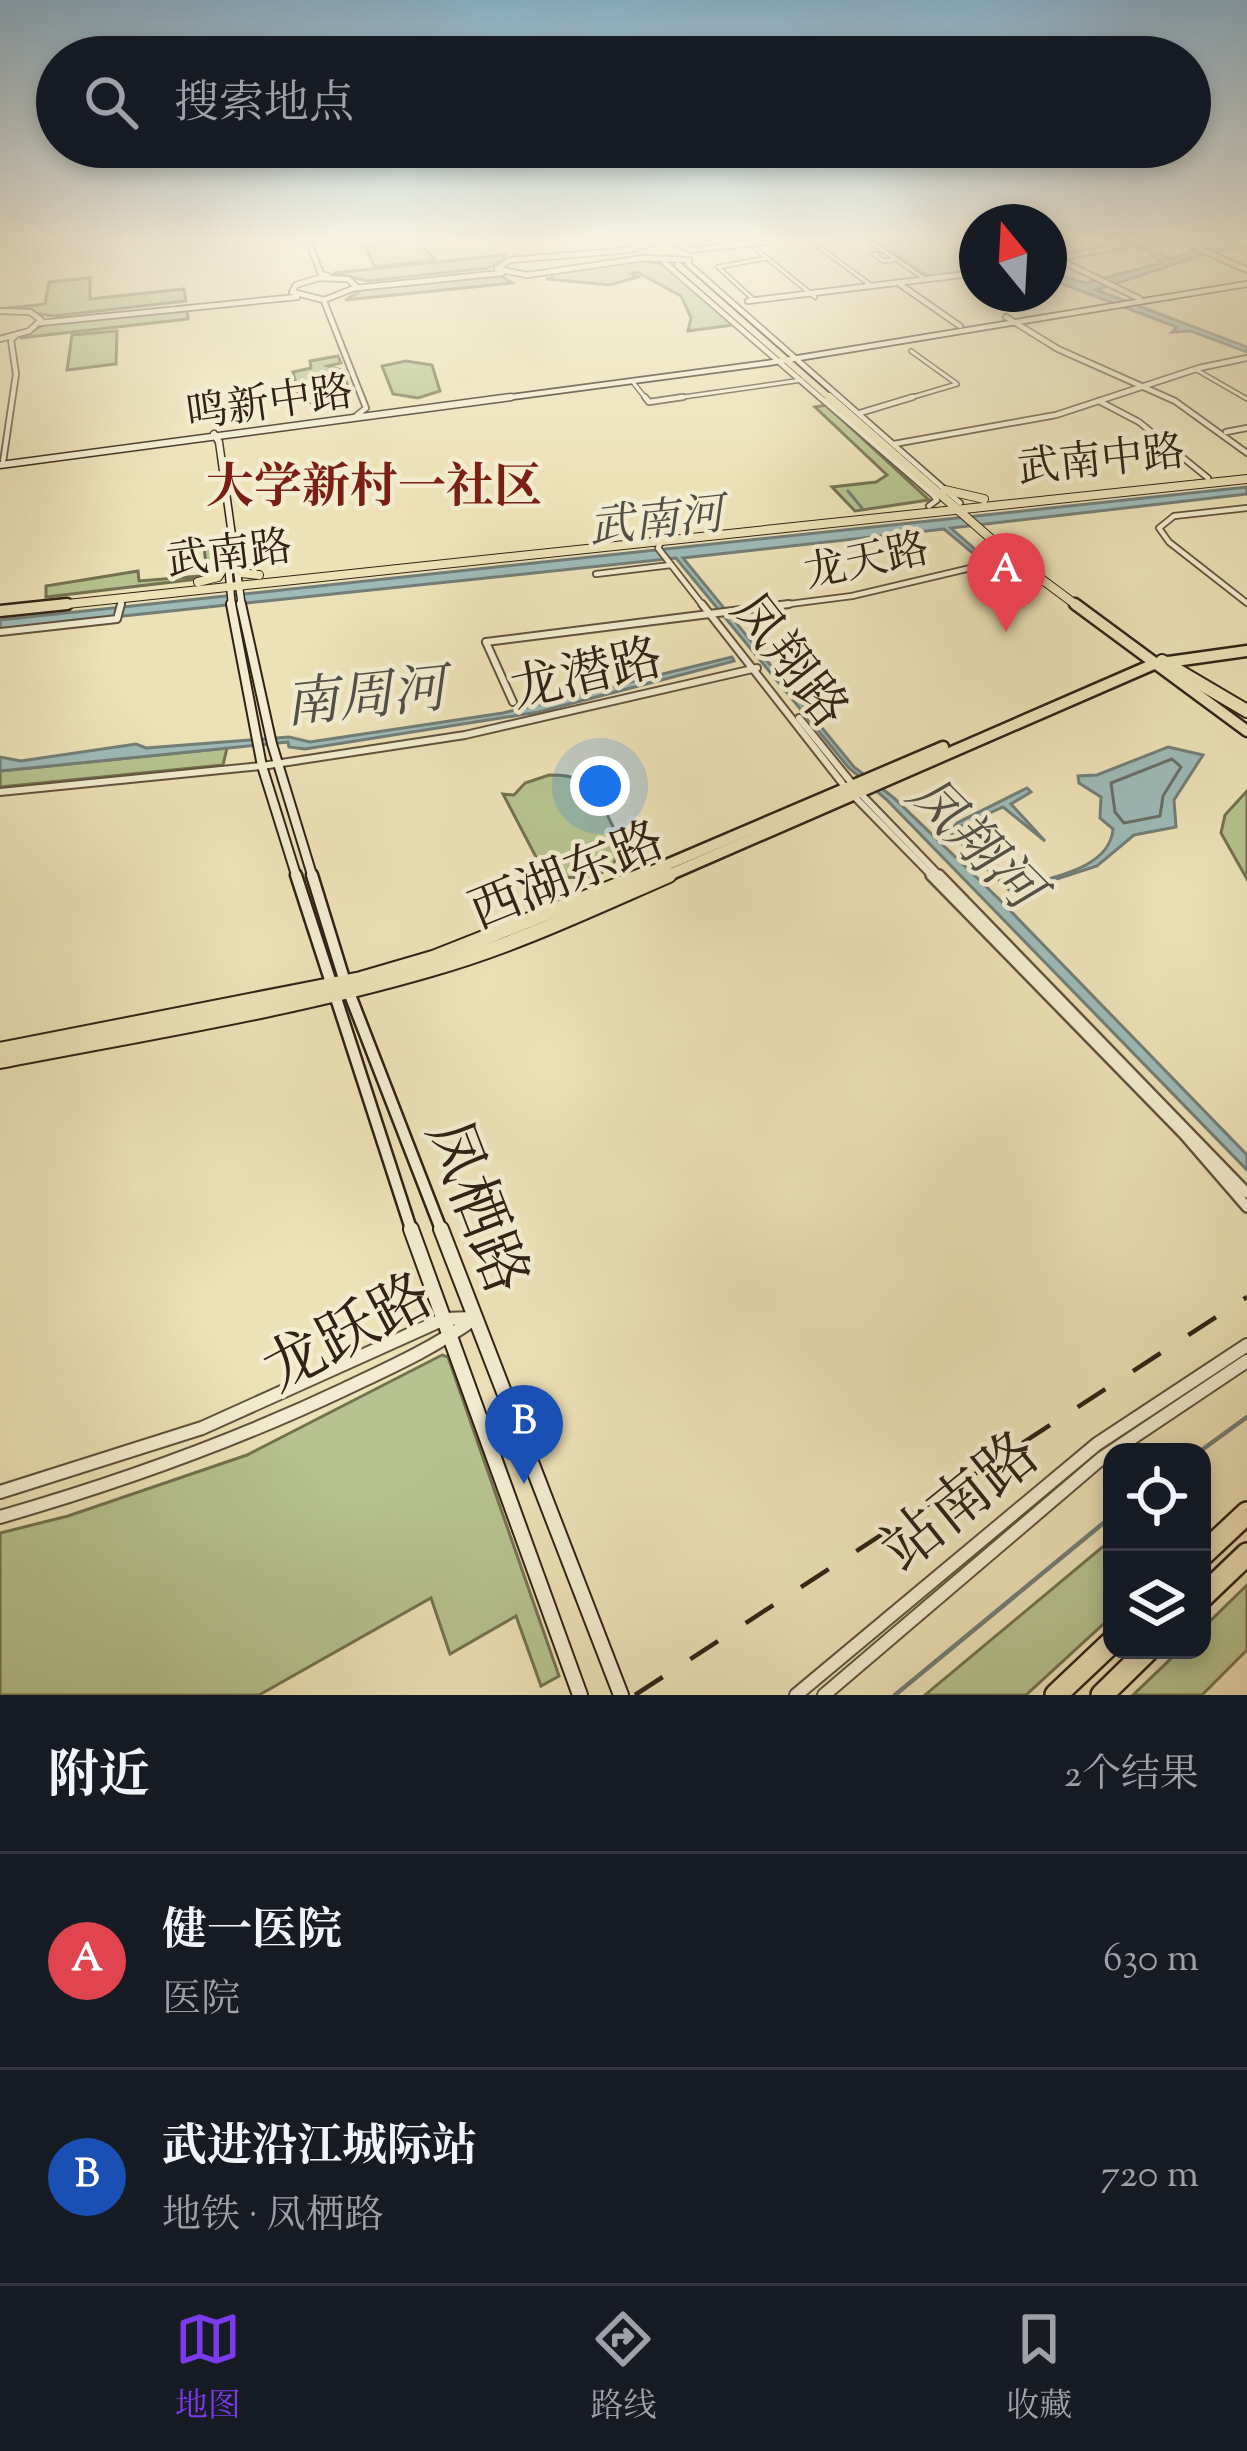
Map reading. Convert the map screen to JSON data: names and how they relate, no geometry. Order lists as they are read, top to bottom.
{
  "streets": {
    "main road": [
      "鸣新中路",
      "武南中路",
      "武南路",
      "西湖东路",
      "凤栖路"
    ],
    "street": [
      "龙天路",
      "凤翔路",
      "龙潜路",
      "龙跃路",
      "站南路"
    ]
  },
  "crossings": [
    ["武南中路", "武南路"],
    ["武南路", "凤翔路"],
    ["龙天路", "凤翔路"],
    ["凤翔路", "龙潜路"],
    ["凤翔路", "西湖东路"],
    ["龙潜路", "凤栖路"],
    ["西湖东路", "凤栖路"],
    ["凤栖路", "龙跃路"]
  ],
  "districts": ["大学新村一社区"],
  "water": ["武南河", "南周河", "凤翔河"],
  "north": "top",
  "page": {
    "search": "搜索地点",
    "pins": ["A", "B"],
    "heading": ["附近", "2个结果"],
    "list": [
      {
        "mark": "A",
        "name": "健一医院",
        "note": "医院",
        "value": "630 m"
      },
      {
        "mark": "B",
        "name": "武进沿江城际站",
        "note": "地铁 · 凤栖路",
        "value": "720 m"
      }
    ],
    "nav": ["地图", "路线", "收藏"]
  }
}
